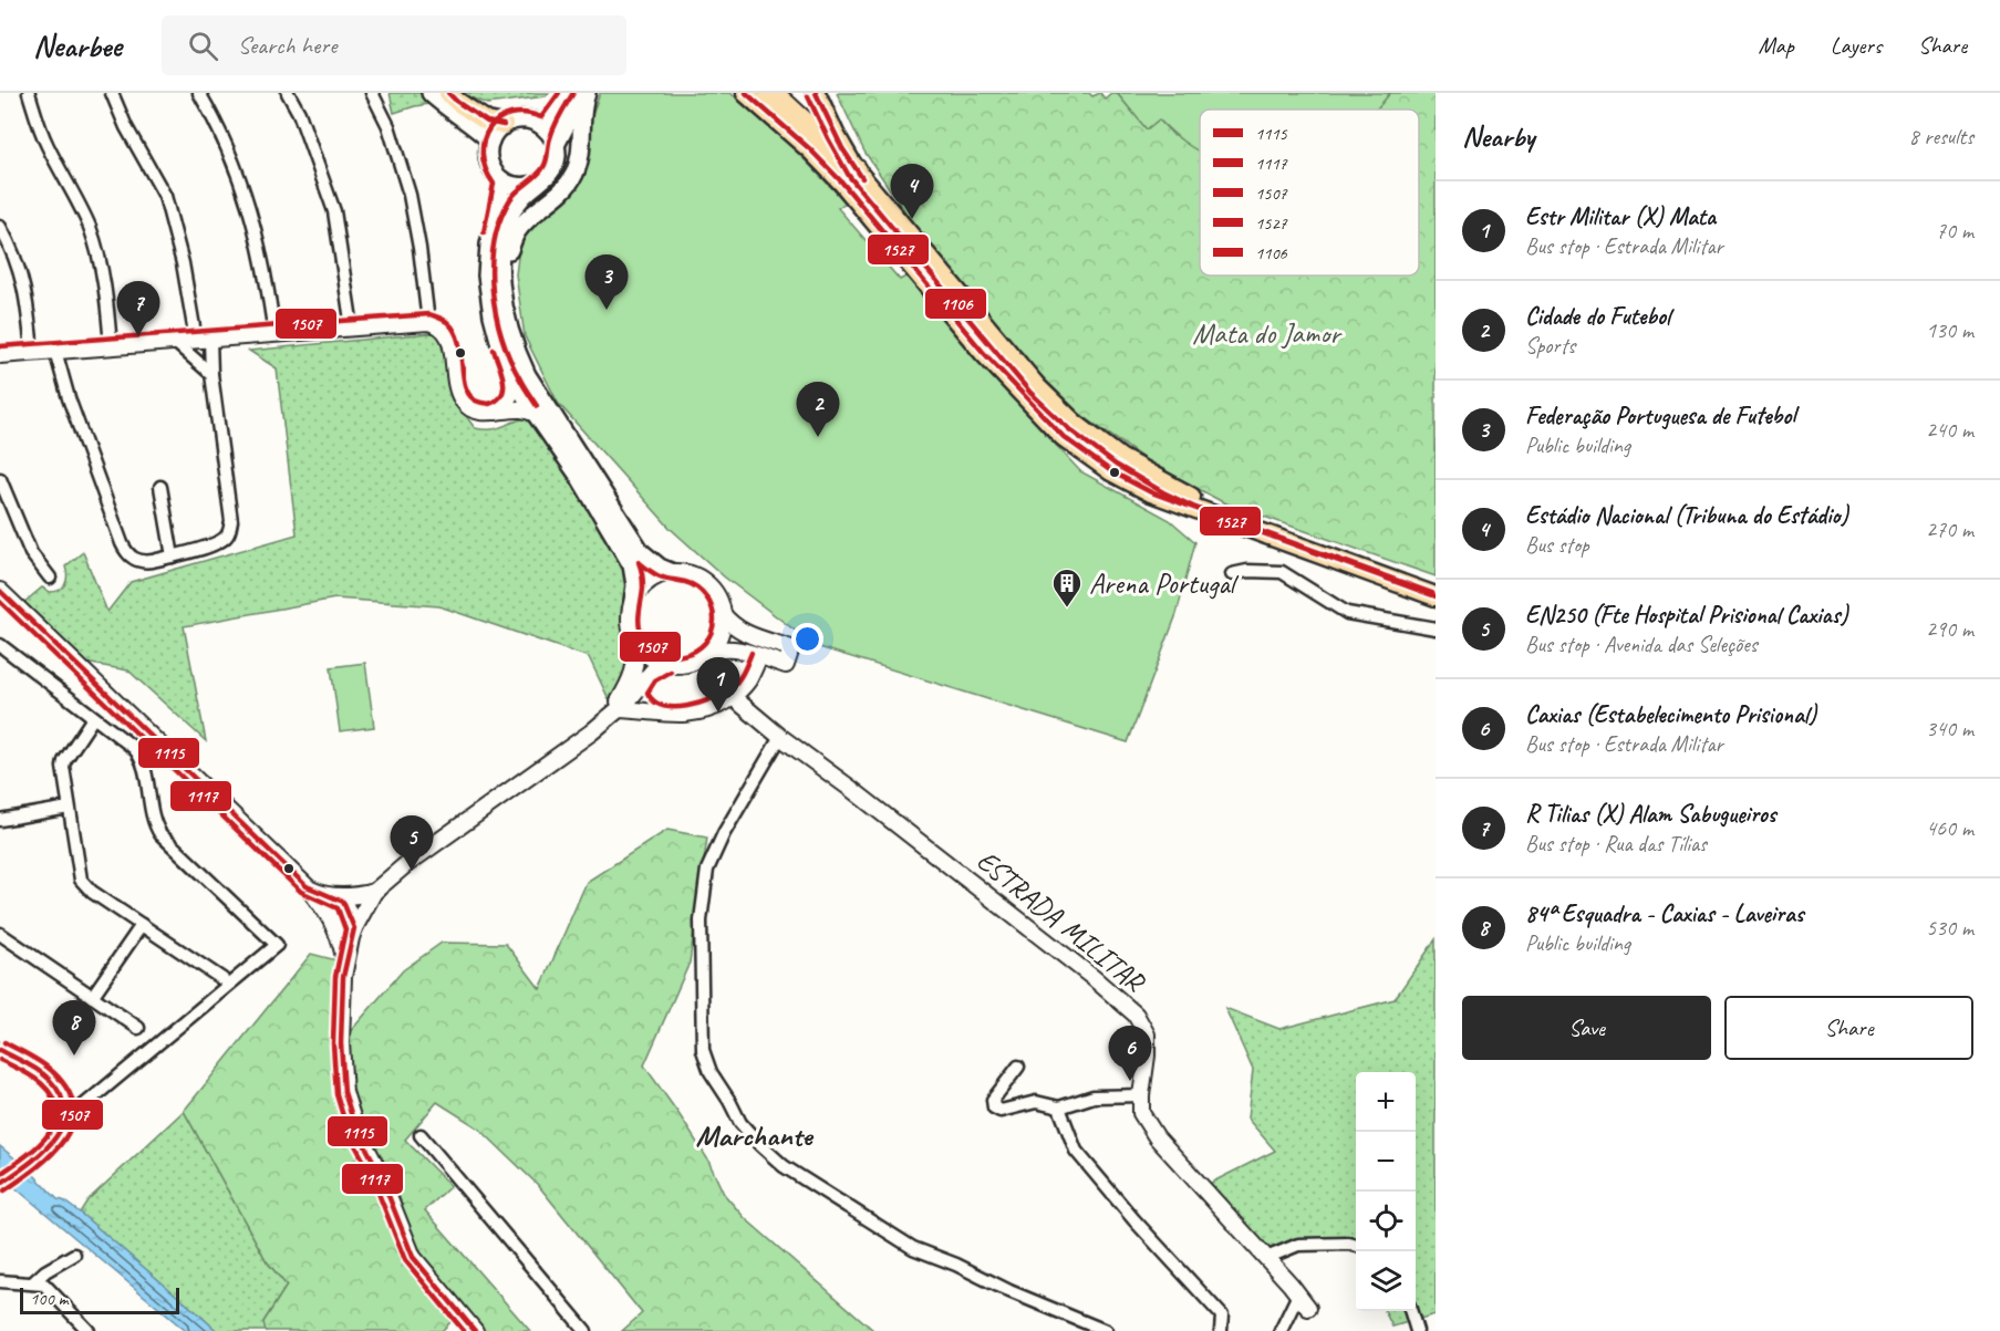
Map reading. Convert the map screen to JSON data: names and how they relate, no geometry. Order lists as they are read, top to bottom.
{
  "streets": {
    "street": ["ESTRADA MILITAR"]
  },
  "districts": ["Marchante"],
  "parks": ["Mata do Jamor"],
  "places": {
    "building": ["Arena Portugal"]
  },
  "lines": [
    "transit line 1507",
    "transit line 1527",
    "transit line 1106",
    "transit line 1115",
    "transit line 1117"
  ],
  "legend": [
    "1115",
    "1117",
    "1507",
    "1527",
    "1106"
  ],
  "scale_bar": "100 m",
  "page": {
    "header": "Nearbee",
    "search": "Search here",
    "nav": ["Map", "Layers", "Share"],
    "heading": ["Nearby", "8 results"],
    "pins": [
      "4",
      "3",
      "7",
      "2",
      "1",
      "5",
      "8",
      "6"
    ],
    "list": [
      {
        "mark": "1",
        "name": "Estr Militar (X) Mata",
        "note": "Bus stop · Estrada Militar",
        "value": "70 m"
      },
      {
        "mark": "2",
        "name": "Cidade do Futebol",
        "note": "Sports",
        "value": "130 m"
      },
      {
        "mark": "3",
        "name": "Federação Portuguesa de Futebol",
        "note": "Public building",
        "value": "240 m"
      },
      {
        "mark": "4",
        "name": "Estádio Nacional (Tribuna do Estádio)",
        "note": "Bus stop",
        "value": "270 m"
      },
      {
        "mark": "5",
        "name": "EN250 (Fte Hospital Prisional Caxias)",
        "note": "Bus stop · Avenida das Seleções",
        "value": "290 m"
      },
      {
        "mark": "6",
        "name": "Caxias (Estabelecimento Prisional)",
        "note": "Bus stop · Estrada Militar",
        "value": "340 m"
      },
      {
        "mark": "7",
        "name": "R Tilias (X) Alam Sabugueiros",
        "note": "Bus stop · Rua das Tílias",
        "value": "460 m"
      },
      {
        "mark": "8",
        "name": "84ª Esquadra - Caxias - Laveiras",
        "note": "Public building",
        "value": "530 m"
      }
    ],
    "buttons": ["Save", "Share"],
    "map_buttons": ["+", "−"],
    "scale": "100 m"
  }
}
